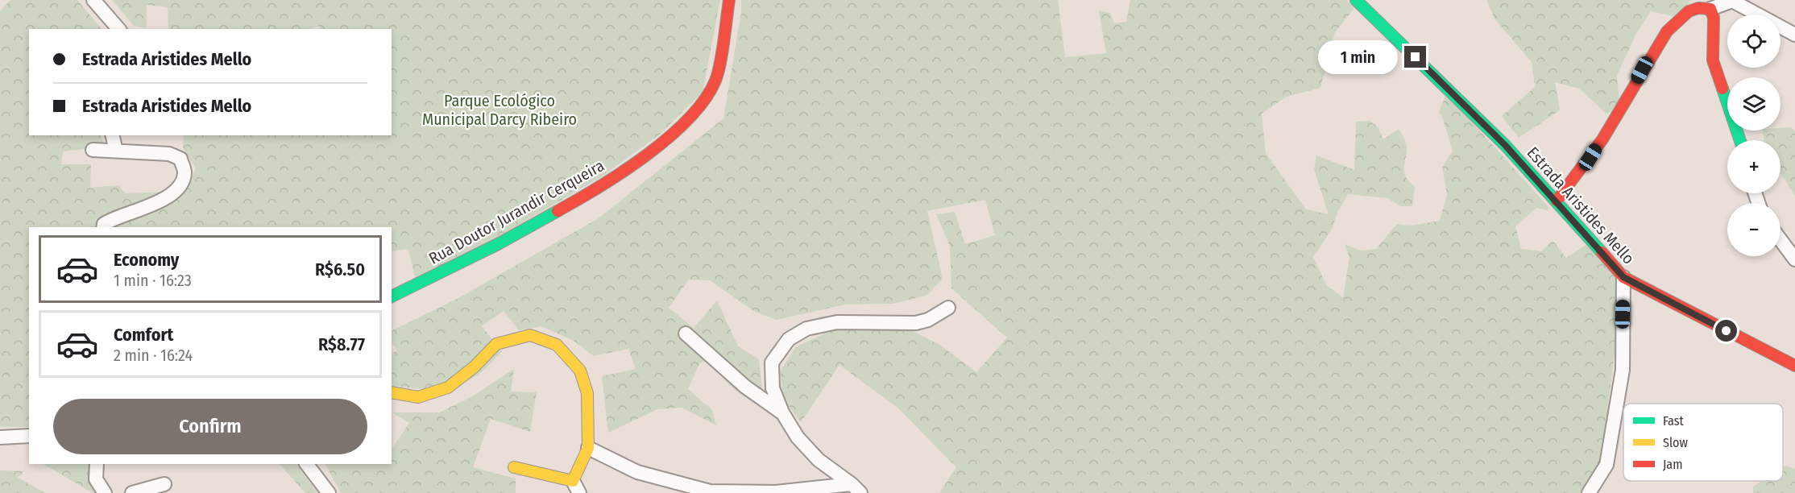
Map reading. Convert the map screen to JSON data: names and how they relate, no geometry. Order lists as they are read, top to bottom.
{
  "streets": {
    "street": ["Estrada Aristides Mello", "Rua Doutor Jurandir Cerqueira"]
  },
  "parks": ["Parque Ecológico Municipal Darcy Ribeiro"],
  "legend": ["Fast", "Slow", "Jam"],
  "page": {
    "map_buttons": ["+", "−"],
    "banner": ["Estrada Aristides Mello", "Estrada Aristides Mello"],
    "bubble": "1 min",
    "list": [
      {
        "name": "Economy",
        "note": "1 min · 16:23",
        "value": "R$6.50"
      },
      {
        "name": "Comfort",
        "note": "2 min · 16:24",
        "value": "R$8.77"
      }
    ],
    "buttons": "Confirm"
  }
}
